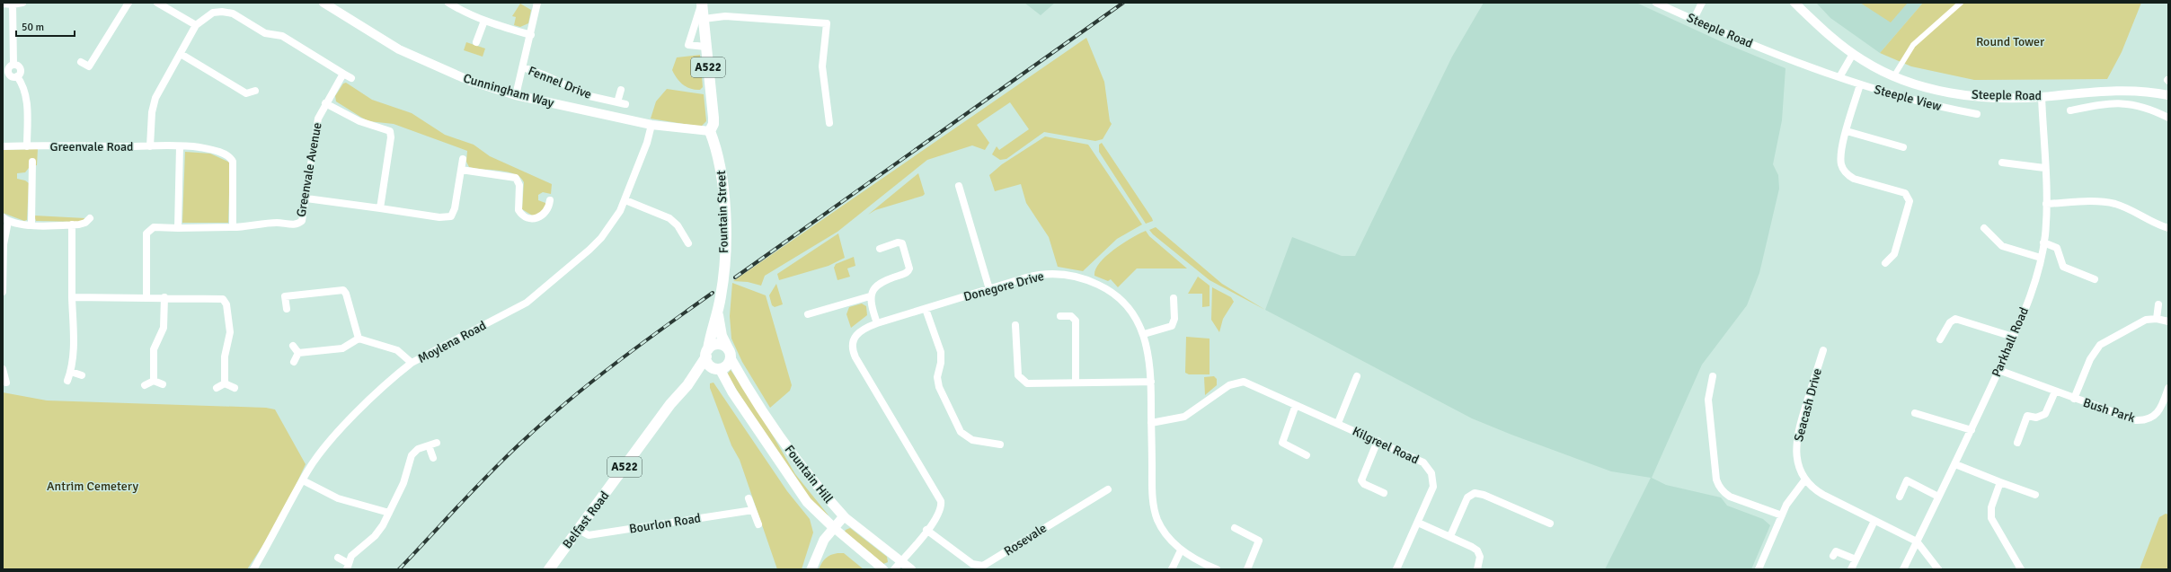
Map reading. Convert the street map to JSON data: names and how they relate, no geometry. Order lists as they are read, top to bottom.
{
  "streets": {
    "main road": [
      "A522",
      "Fountain Street",
      "Fountain Hill",
      "Belfast Road"
    ],
    "street": [
      "Steeple Road",
      "Fennel Drive",
      "Cunningham Way",
      "Steeple View",
      "Greenvale Road",
      "Greenvale Avenue",
      "Donegore Drive",
      "Moylena Road",
      "Parkhall Road",
      "Seacash Drive",
      "Bush Park",
      "Kilgreel Road",
      "Bourlon Road",
      "Rosevale"
    ]
  },
  "crossings": [
    ["Steeple Road", "Steeple View"],
    ["Steeple Road", "Parkhall Road"],
    ["A522", "Fountain Street"],
    ["A522", "Fountain Hill"],
    ["A522", "Belfast Road"],
    ["Cunningham Way", "Fountain Street"],
    ["Cunningham Way", "Moylena Road"],
    ["Greenvale Road", "Greenvale Avenue"],
    ["Fountain Street", "Fountain Hill"],
    ["Fountain Street", "Belfast Road"],
    ["Donegore Drive", "Kilgreel Road"],
    ["Donegore Drive", "Fountain Hill"],
    ["Donegore Drive", "Rosevale"],
    ["Parkhall Road", "Seacash Drive"],
    ["Parkhall Road", "Bush Park"],
    ["Fountain Hill", "Belfast Road"],
    ["Belfast Road", "Bourlon Road"]
  ],
  "parks": ["Round Tower", "Antrim Cemetery"],
  "scale_bar": "50 m"
}
